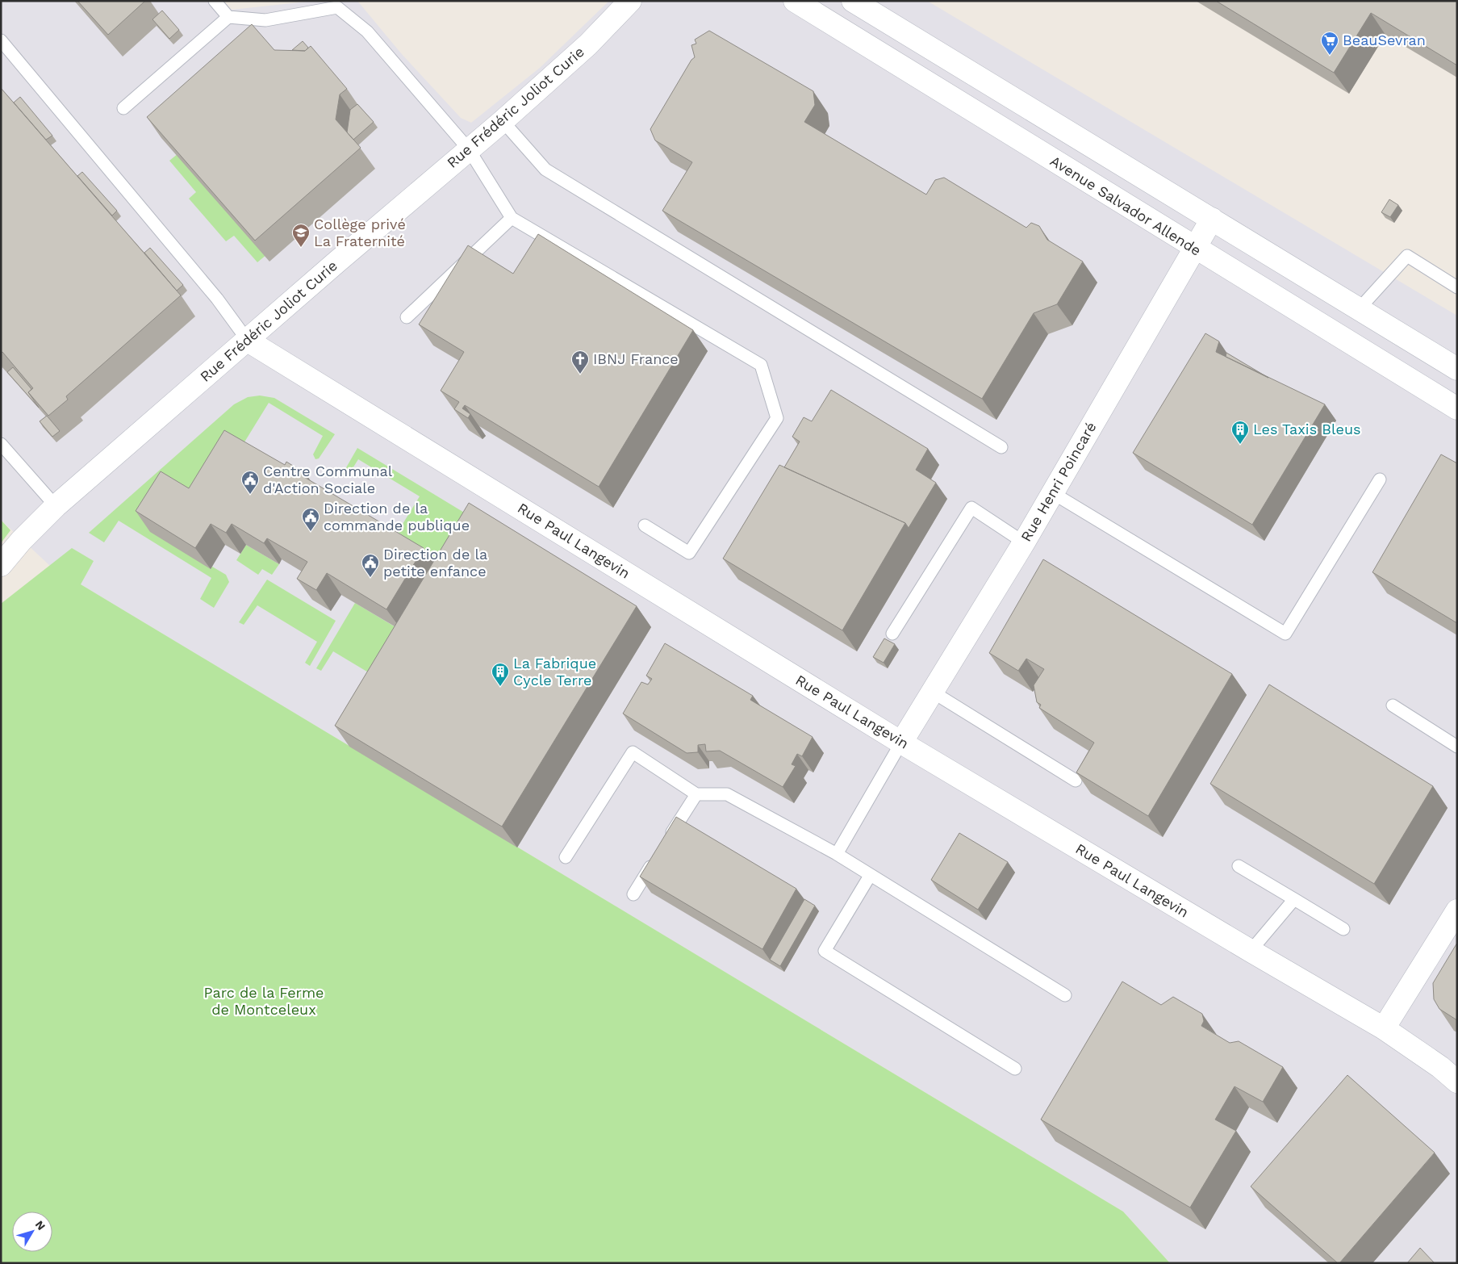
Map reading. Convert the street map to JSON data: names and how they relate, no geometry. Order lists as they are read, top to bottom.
{
  "streets": {
    "street": [
      "Rue Frédéric Joliot Curie",
      "Avenue Salvador Allende",
      "Rue Henri Poincaré",
      "Rue Paul Langevin"
    ]
  },
  "crossings": [
    ["Rue Frédéric Joliot Curie", "Rue Paul Langevin"],
    ["Avenue Salvador Allende", "Rue Henri Poincaré"],
    ["Rue Henri Poincaré", "Rue Paul Langevin"]
  ],
  "parks": ["Parc de la Ferme de Montceleux"],
  "places": {
    "supermarket": ["BeauSevran"],
    "school or university": ["Collège privé La Fraternité"],
    "church": ["IBNJ France"],
    "building": ["Les Taxis Bleus", "La Fabrique Cycle Terre"],
    "public building": ["Centre Communal d'Action Sociale", "Direction de la commande publique", "Direction de la petite enfance"]
  },
  "north": "top right"
}
